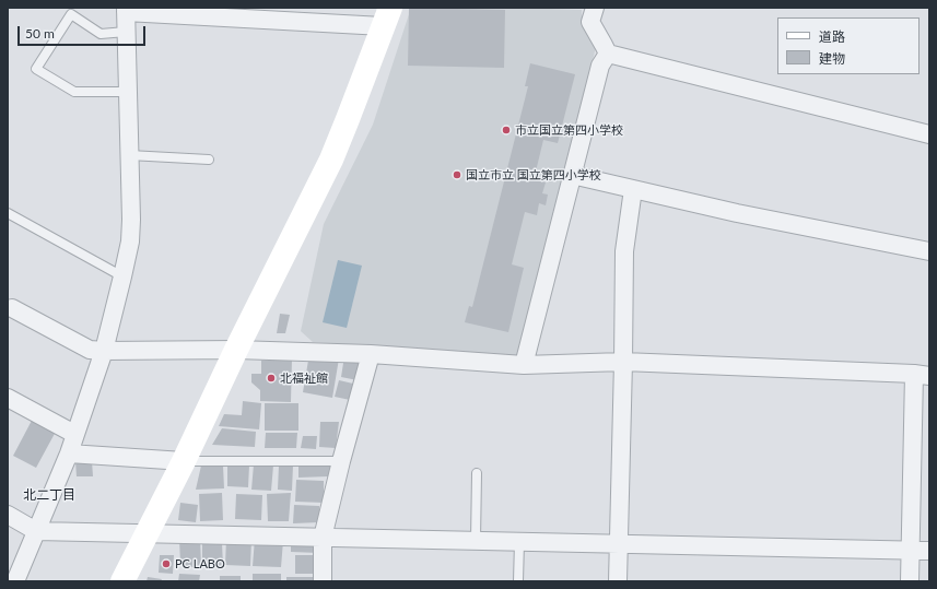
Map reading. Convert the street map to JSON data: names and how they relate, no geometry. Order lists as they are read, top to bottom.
{
  "districts": ["北二丁目"],
  "places": [
    "市立国立第四小学校",
    "国立市立 国立第四小学校",
    "北福祉館",
    "PC LABO"
  ],
  "legend": ["道路", "建物"],
  "scale_bar": "50 m"
}
